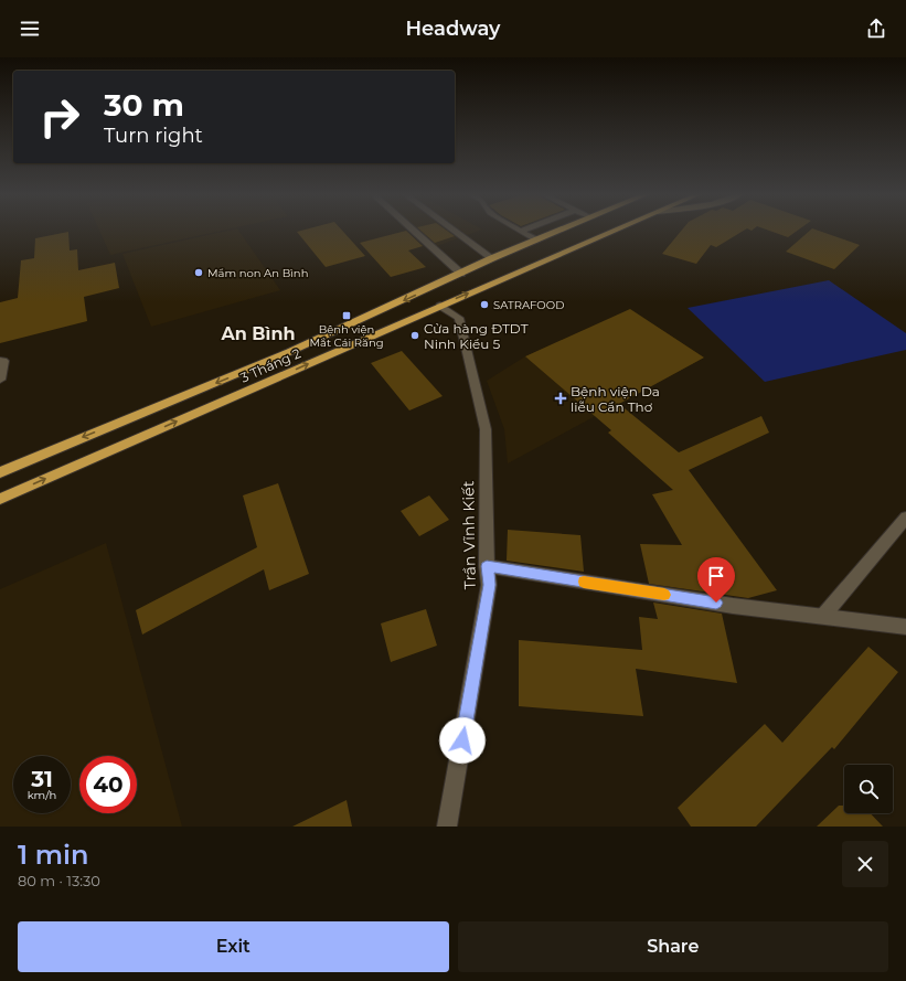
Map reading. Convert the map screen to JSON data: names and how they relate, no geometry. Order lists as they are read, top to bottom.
{
  "streets": {
    "highway": ["3 Tháng 2"],
    "street": ["Trần Vĩnh Kiết"]
  },
  "crossings": [
    ["3 Tháng 2", "Trần Vĩnh Kiết"]
  ],
  "districts": ["An Bình"],
  "places": {
    "other": ["Mầm non An Bình", "SATRAFOOD", "Cửa hàng ĐTDT Ninh Kiều 5"],
    "transit": ["Bệnh viện Mắt Cái Răng"],
    "health": ["Bệnh viện Da liễu Cần Thơ"]
  },
  "page": {
    "header": "Headway",
    "turn": ["30 m", "Turn right"],
    "speed": "31 km/h",
    "limit": "40",
    "heading": ["1 min", "80 m · 13:30"],
    "buttons": ["Exit", "Share"]
  }
}
